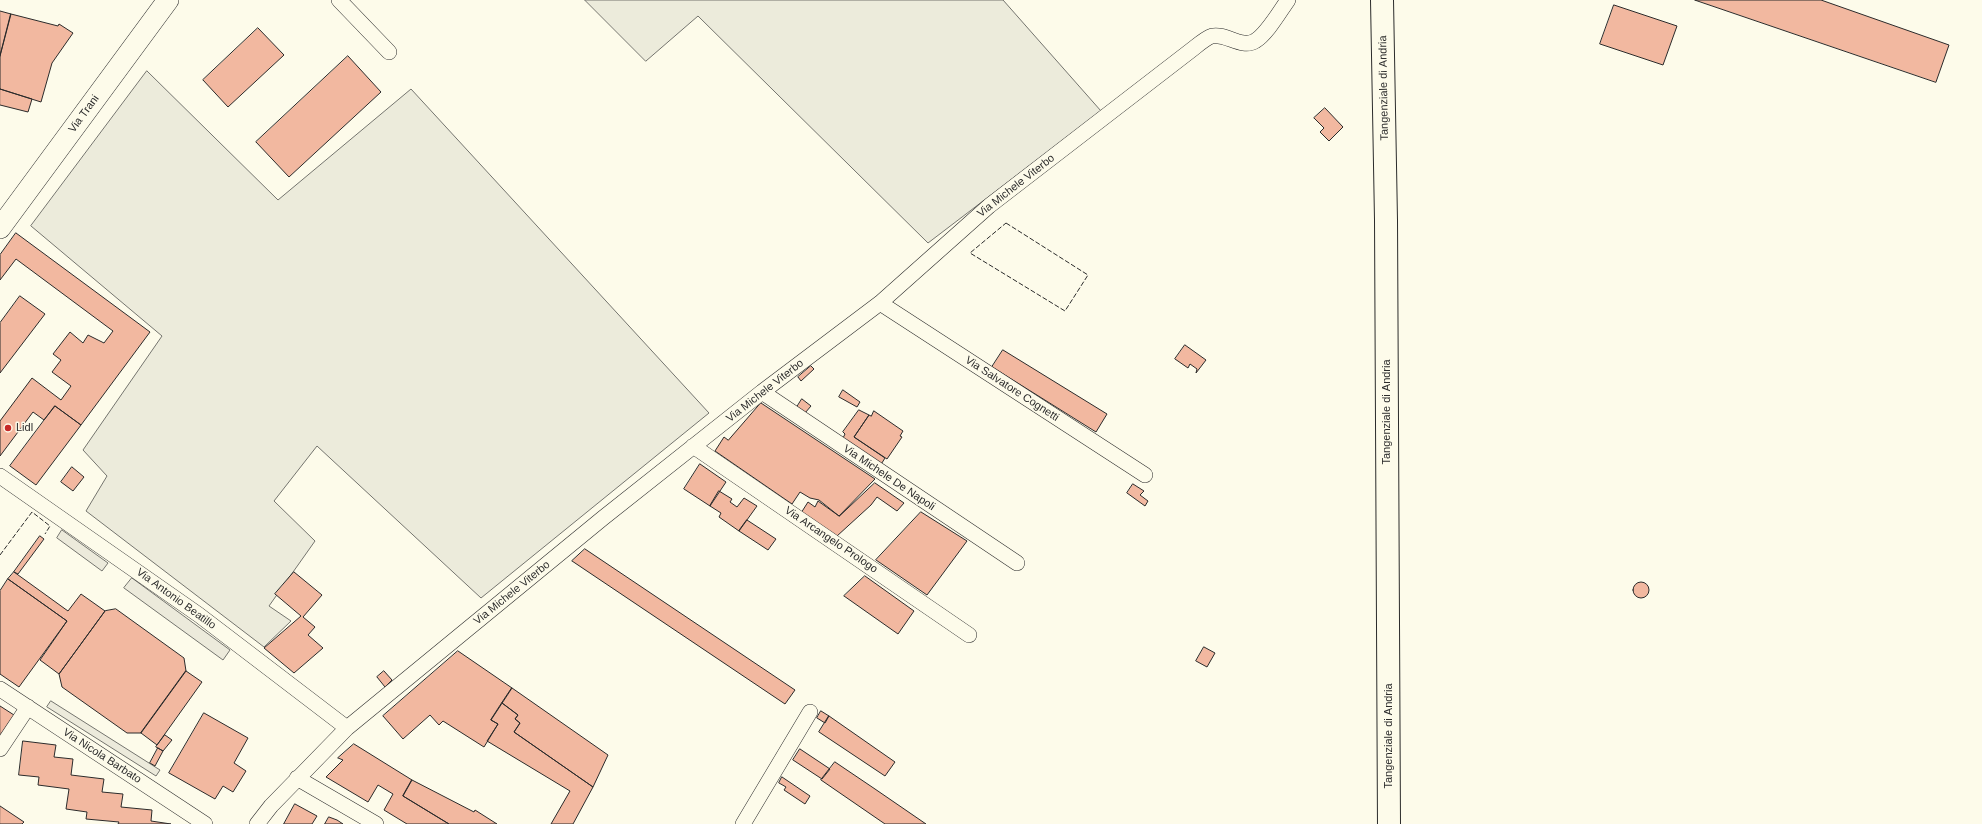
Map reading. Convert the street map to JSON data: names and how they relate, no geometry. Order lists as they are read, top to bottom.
{
  "streets": {
    "main road": ["Tangenziale di Andria", "Via Trani"],
    "street": [
      "Via Michele Viterbo",
      "Via Salvatore Cognetti",
      "Via Michele De Napoli",
      "Via Arcangelo Prologo",
      "Via Antonio Beatillo",
      "Via Nicola Barbato"
    ]
  },
  "crossings": [
    ["Via Michele Viterbo", "Via Salvatore Cognetti"],
    ["Via Michele Viterbo", "Via Michele De Napoli"],
    ["Via Michele Viterbo", "Via Arcangelo Prologo"],
    ["Via Michele Viterbo", "Via Antonio Beatillo"]
  ],
  "places": ["Lidl"]
}
